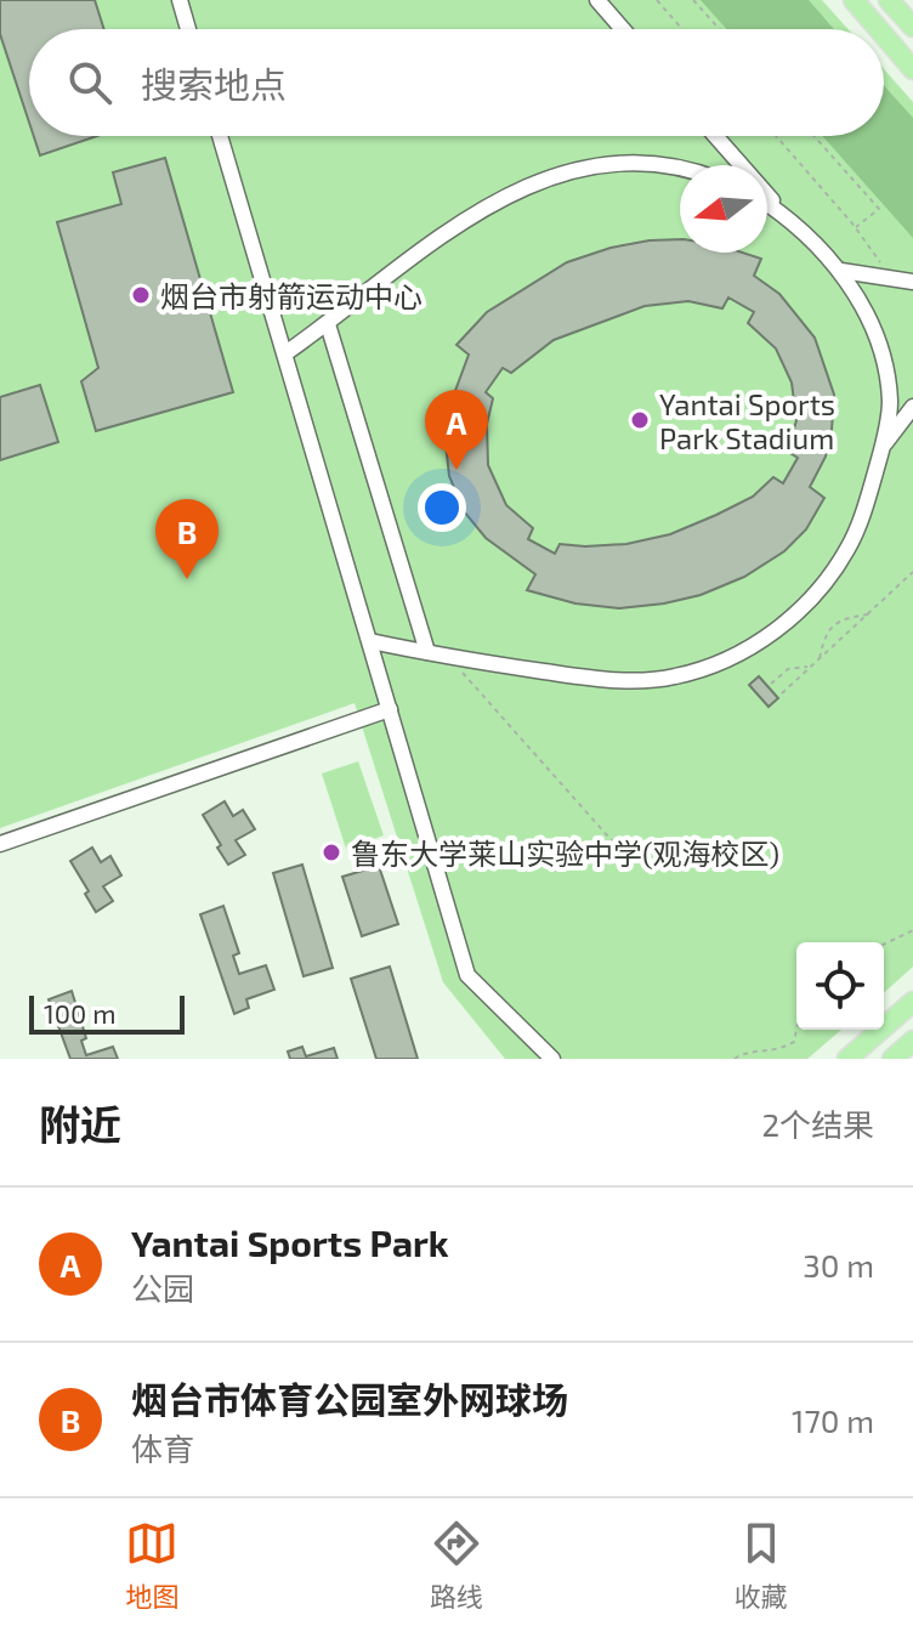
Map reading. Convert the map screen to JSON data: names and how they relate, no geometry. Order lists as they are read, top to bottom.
{
  "places": ["烟台市射箭运动中心", "Yantai Sports Park Stadium", "鲁东大学莱山实验中学(观海校区)"],
  "scale_bar": "100 m",
  "north": "left",
  "page": {
    "search": "搜索地点",
    "pins": ["A", "B"],
    "scale": "100 m",
    "heading": ["附近", "2个结果"],
    "list": [
      {
        "mark": "A",
        "name": "Yantai Sports Park",
        "note": "公园",
        "value": "30 m"
      },
      {
        "mark": "B",
        "name": "烟台市体育公园室外网球场",
        "note": "体育",
        "value": "170 m"
      }
    ],
    "nav": ["地图", "路线", "收藏"]
  }
}
